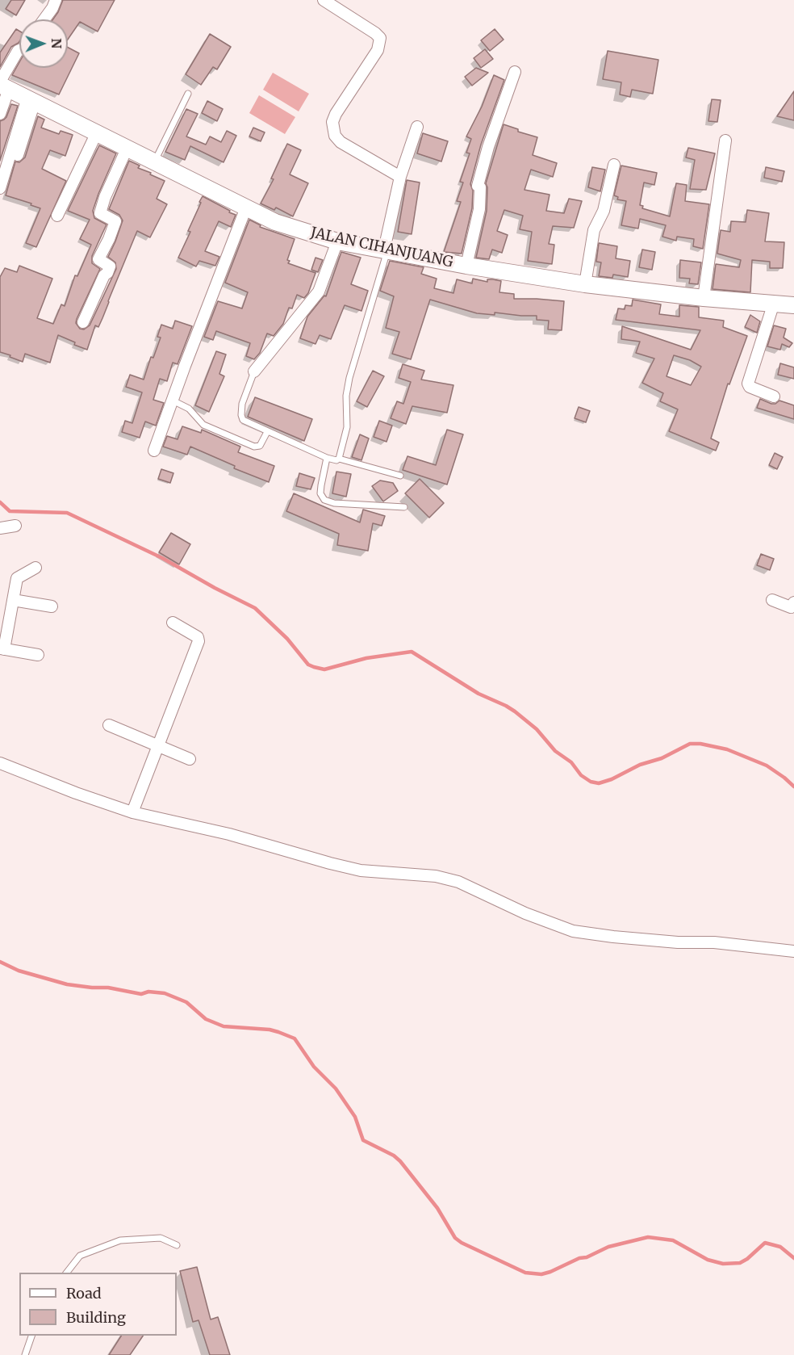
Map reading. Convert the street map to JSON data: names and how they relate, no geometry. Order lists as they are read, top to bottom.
{
  "streets": {
    "main road": ["JALAN CIHANJUANG"]
  },
  "legend": ["Road", "Building"],
  "north": "right"
}
